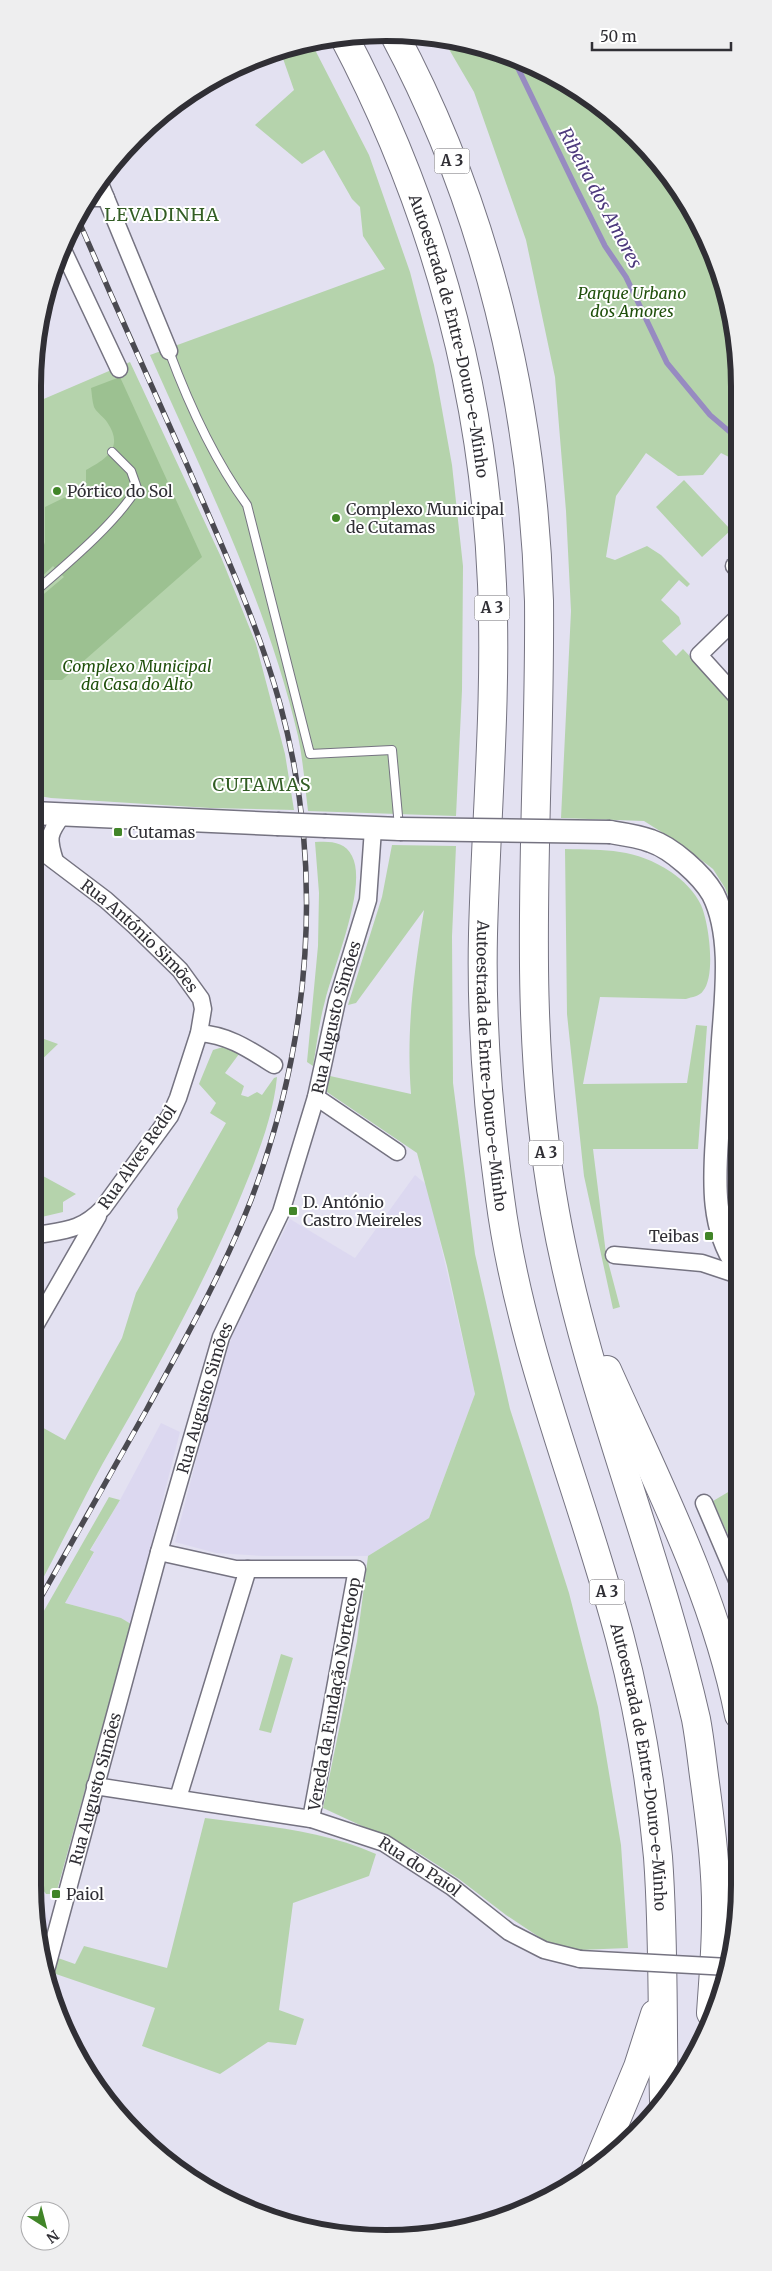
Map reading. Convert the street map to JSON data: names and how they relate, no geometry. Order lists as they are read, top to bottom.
{
  "streets": {
    "highway": ["A 3", "Autoestrada de Entre-Douro-e-Minho"],
    "street": [
      "Rua António Simões",
      "Rua Augusto Simões",
      "Rua Alves Redol",
      "Vereda da Fundação Nortecoop",
      "Rua do Paiol"
    ]
  },
  "crossings": [
    ["Rua António Simões", "Rua Alves Redol"],
    ["Rua Augusto Simões", "Rua do Paiol"],
    ["Vereda da Fundação Nortecoop", "Rua do Paiol"]
  ],
  "districts": ["LEVADINHA", "CUTAMAS"],
  "water": ["Ribeira dos Amores"],
  "parks": ["Parque Urbano dos Amores", "Complexo Municipal da Casa do Alto"],
  "places": {
    "other": ["Pórtico do Sol", "Complexo Municipal de Cutamas"],
    "transit": [
      "Cutamas",
      "D. António Castro Meireles",
      "Teibas",
      "Paiol"
    ]
  },
  "scale_bar": "50 m",
  "north": "bottom right"
}
